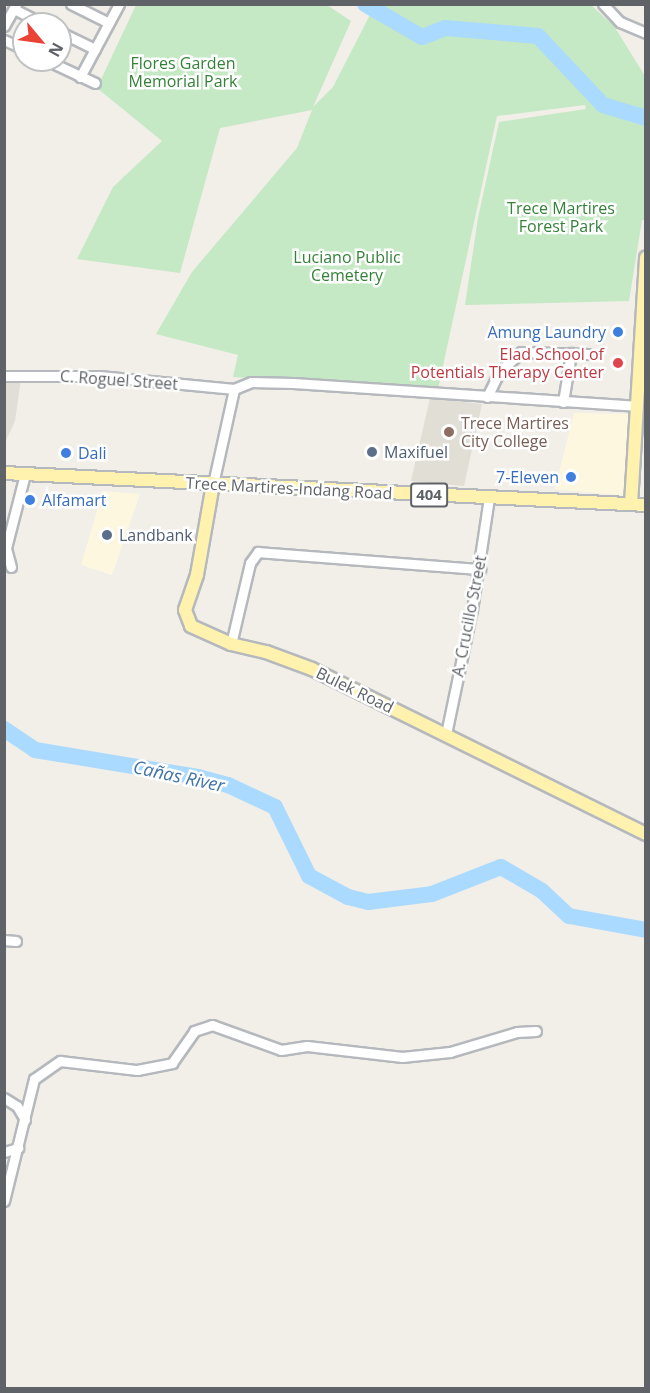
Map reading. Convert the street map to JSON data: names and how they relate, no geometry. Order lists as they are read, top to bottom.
{
  "streets": {
    "main road": ["Trece Martires-Indang Road", "404", "Bulek Road"],
    "street": ["C. Roguel Street", "A. Crucillo Street"]
  },
  "crossings": [
    ["Trece Martires-Indang Road", "A. Crucillo Street"],
    ["Trece Martires-Indang Road", "Bulek Road"],
    ["A. Crucillo Street", "Bulek Road"]
  ],
  "water": ["Cañas River"],
  "parks": ["Flores Garden Memorial Park", "Trece Martires Forest Park", "Luciano Public Cemetery"],
  "places": [
    "Amung Laundry",
    "Elad School of Potentials Therapy Center",
    "Trece Martires City College",
    "Maxifuel",
    "Dali",
    "7-Eleven",
    "Alfamart",
    "Landbank"
  ],
  "north": "bottom right"
}
